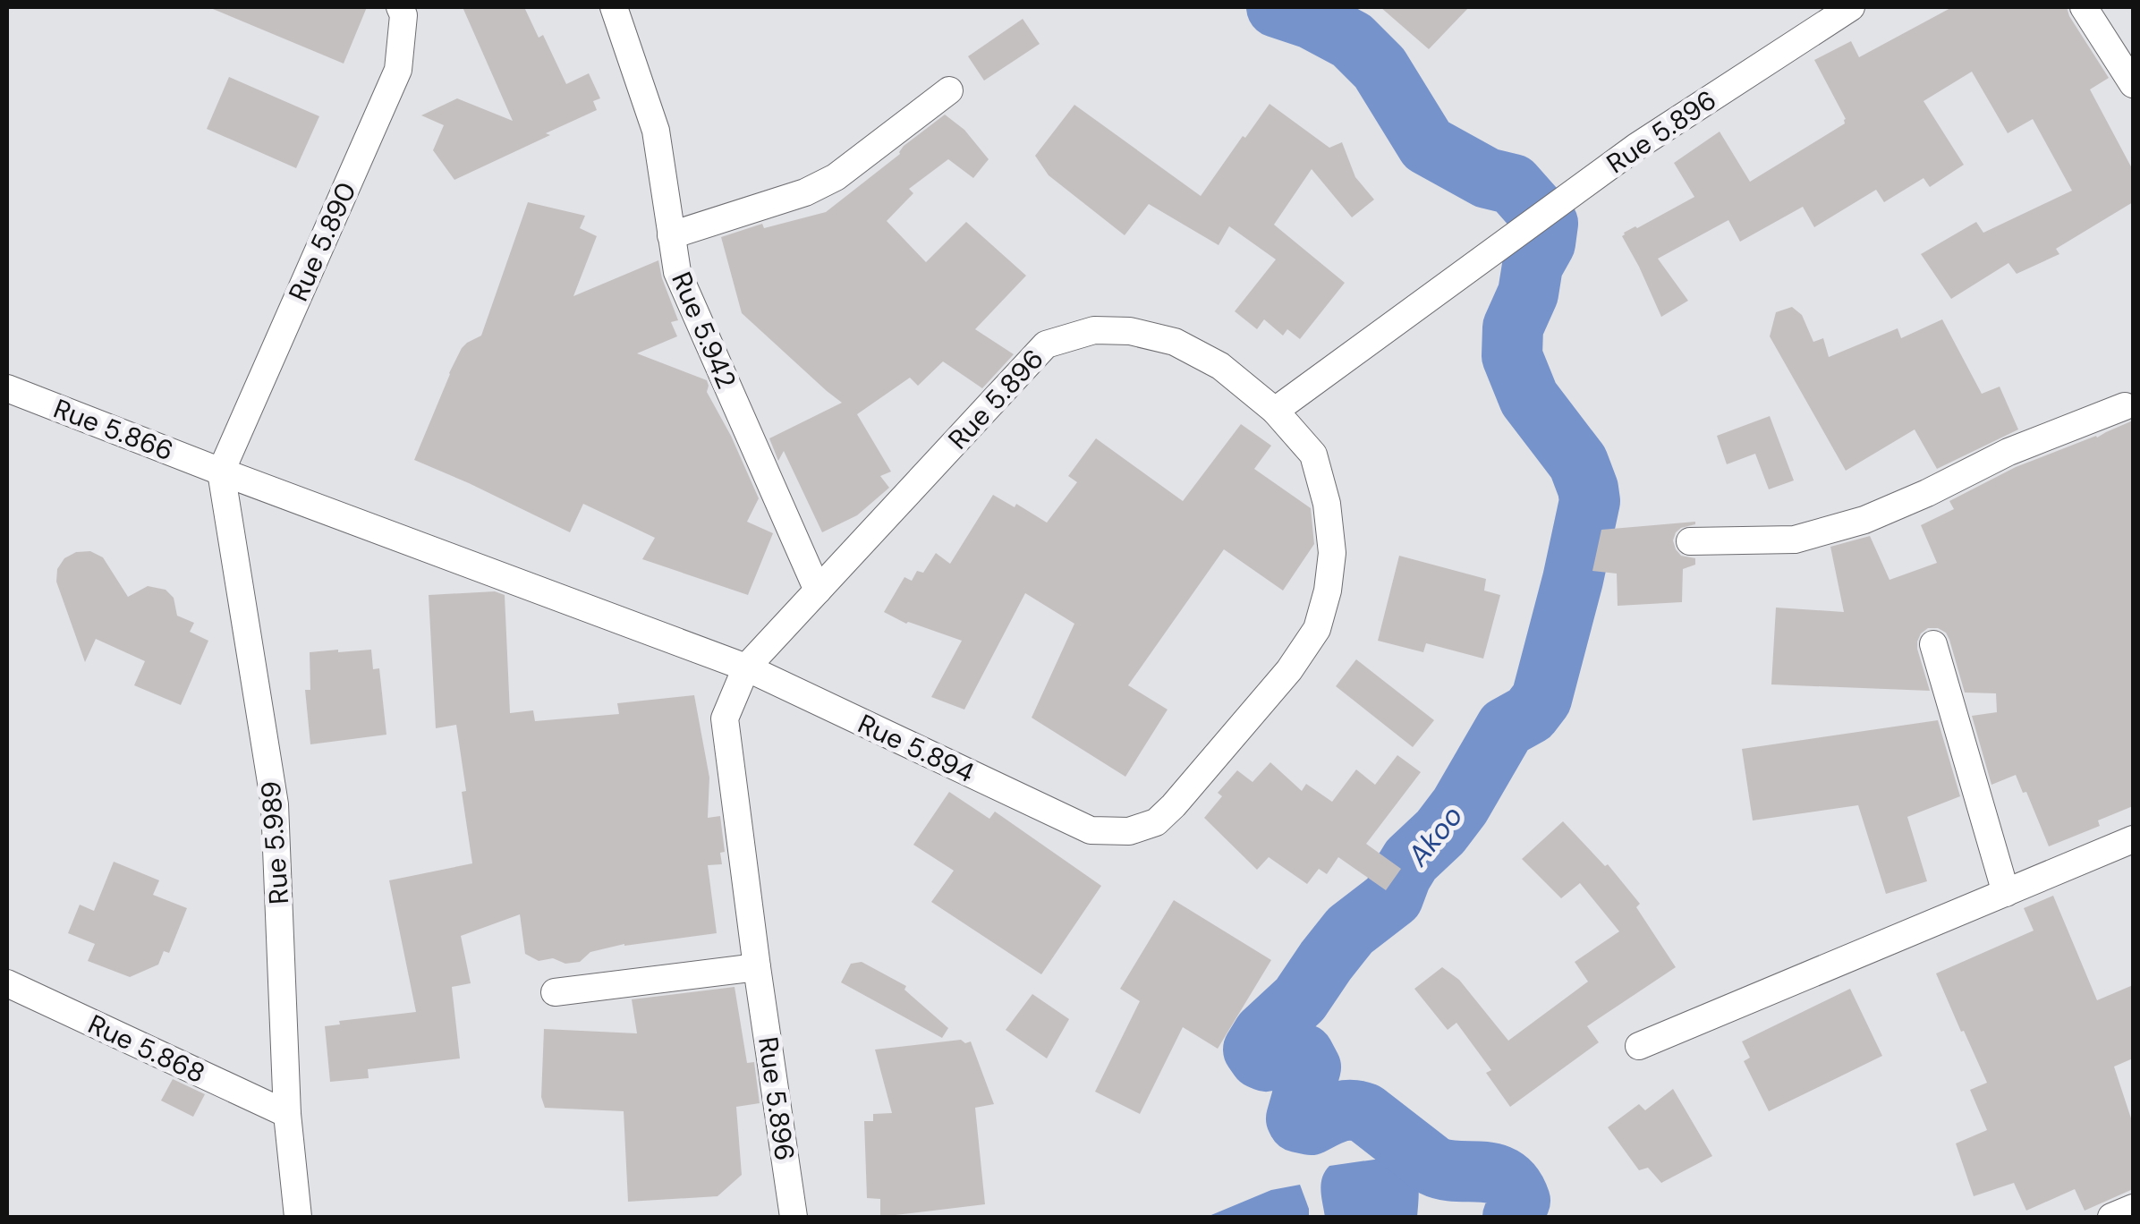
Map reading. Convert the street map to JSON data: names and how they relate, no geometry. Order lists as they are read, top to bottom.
{
  "streets": {
    "street": [
      "Rue 5.896",
      "Rue 5.890",
      "Rue 5.942",
      "Rue 5.866",
      "Rue 5.894",
      "Rue 5.989",
      "Rue 5.868"
    ]
  },
  "crossings": [
    ["Rue 5.896", "Rue 5.942"],
    ["Rue 5.896", "Rue 5.894"],
    ["Rue 5.890", "Rue 5.866"],
    ["Rue 5.890", "Rue 5.894"],
    ["Rue 5.890", "Rue 5.989"],
    ["Rue 5.866", "Rue 5.894"],
    ["Rue 5.866", "Rue 5.989"],
    ["Rue 5.894", "Rue 5.989"],
    ["Rue 5.989", "Rue 5.868"]
  ],
  "water": ["Akoo"]
}
